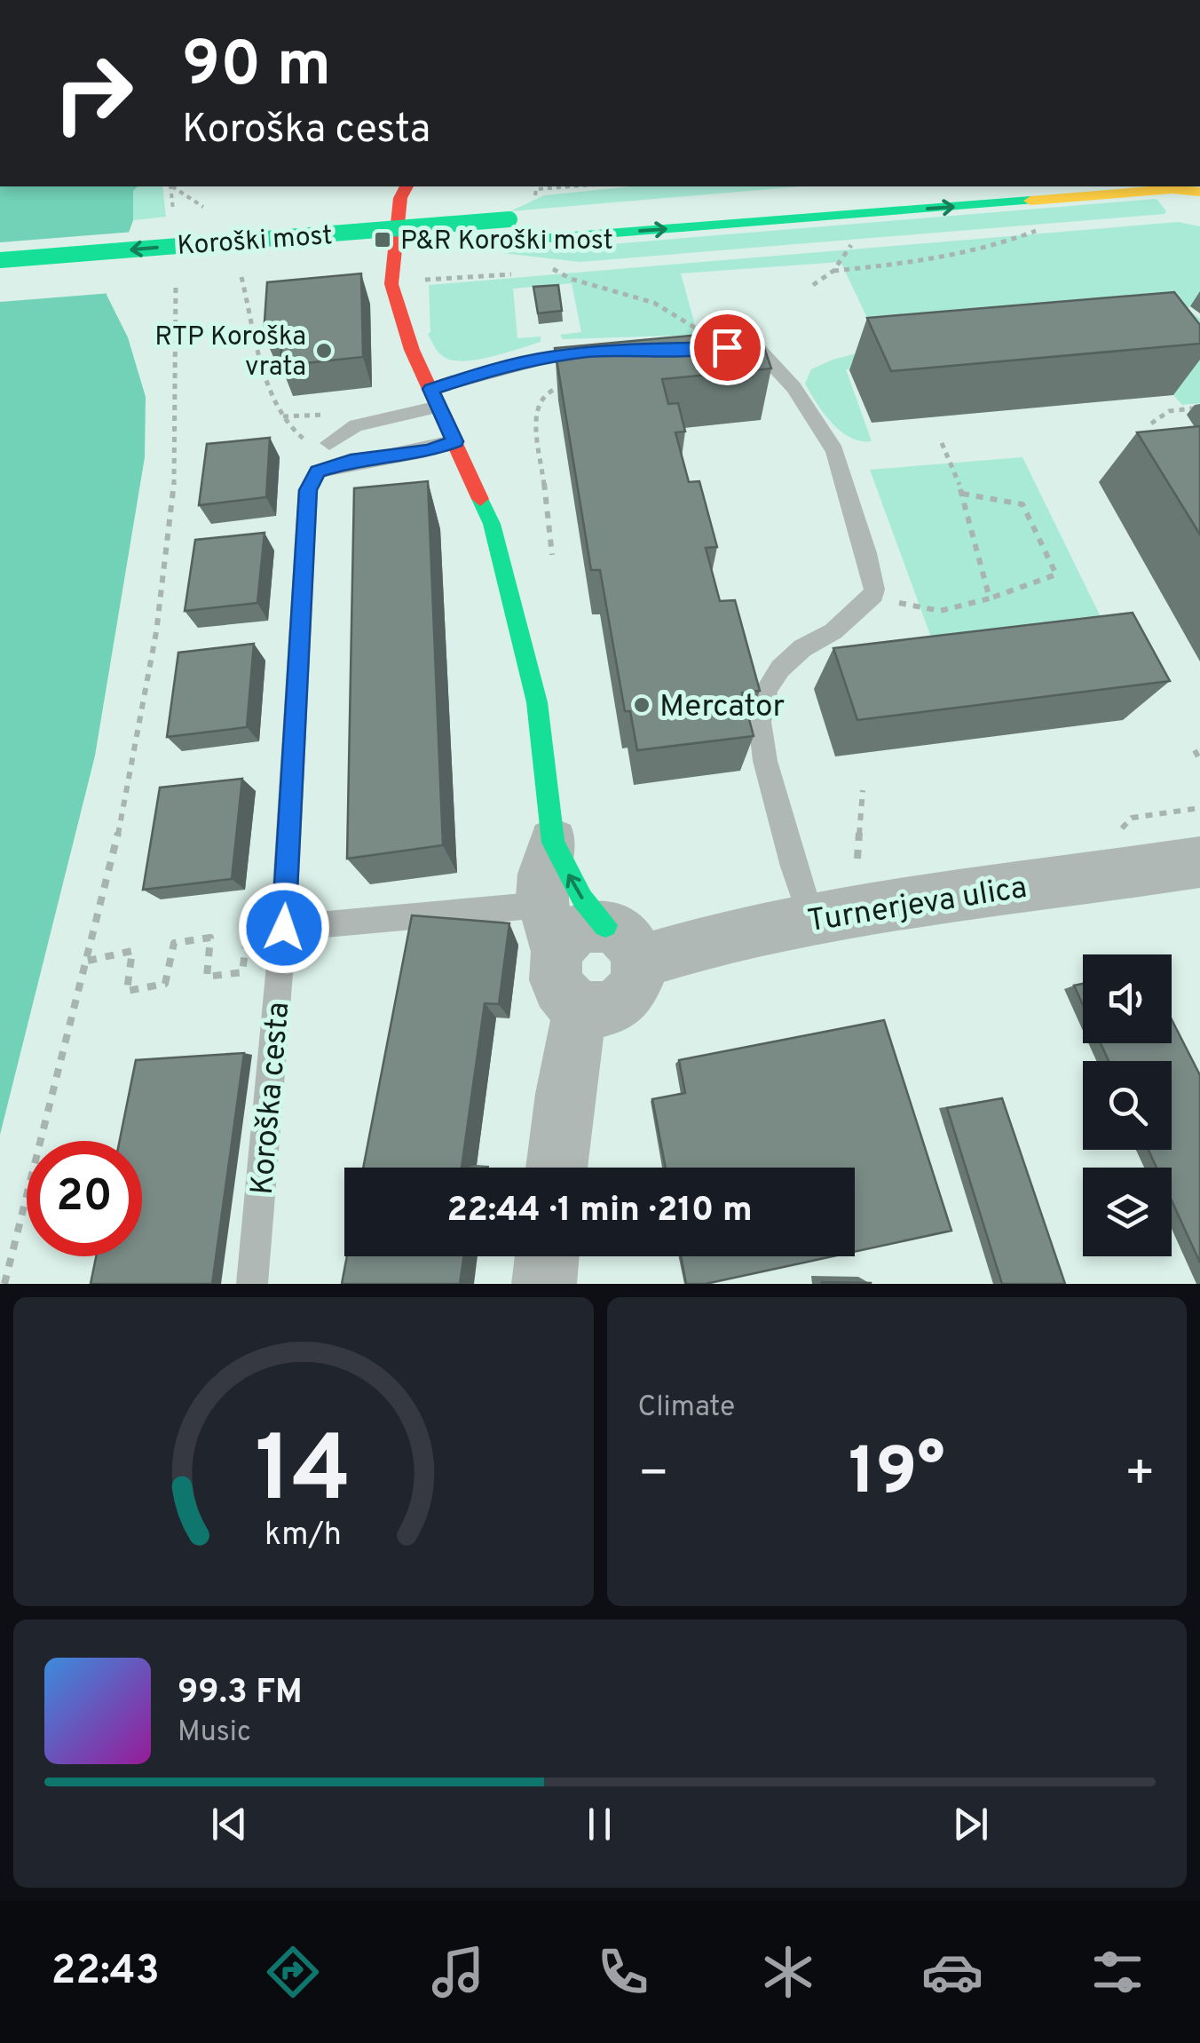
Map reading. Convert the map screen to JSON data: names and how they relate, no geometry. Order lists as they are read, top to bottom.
{
  "streets": {
    "main road": ["Koroški most"],
    "street": ["Turnerjeva ulica"],
    "lane": ["Koroška cesta"]
  },
  "one_way": ["Koroški most"],
  "places": {
    "transit": ["P&R Koroški most"],
    "other": ["RTP Koroška vrata", "Mercator"]
  },
  "page": {
    "turn": ["90 m", "Koroška cesta"],
    "limit": "20",
    "trip": "22:44 · 1 min · 210 m",
    "tile": "Climate",
    "heat": ["−", "19°", "+"],
    "song": ["99.3 FM", "Music"],
    "tabs": "22:43",
    "gauge": ["14", "km/h"]
  }
}
